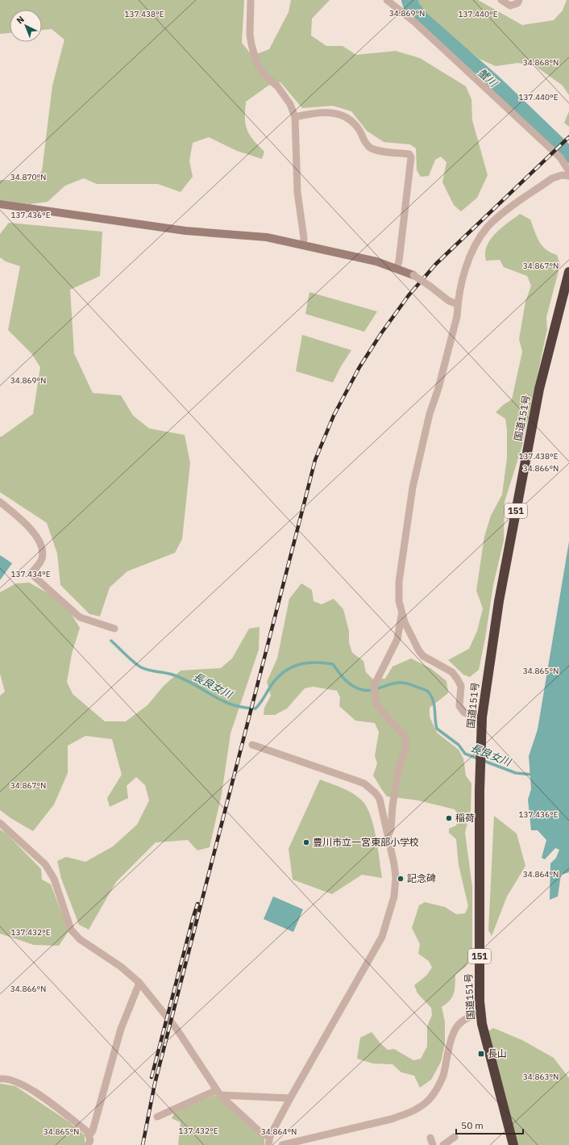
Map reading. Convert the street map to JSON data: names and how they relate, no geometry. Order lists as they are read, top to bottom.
{
  "streets": {
    "highway": ["国道151号", "151"]
  },
  "water": ["蟹川", "長良女川"],
  "places": {
    "other": ["稲荷", "豊川市立一宮東部小学校", "記念碑"],
    "transit": ["長山"]
  },
  "scale_bar": "50 m",
  "north": "top left",
  "coordinates": [
    "34.869°N",
    "137.438°E",
    "137.440°E",
    "34.868°N",
    "34.870°N",
    "137.436°E",
    "34.867°N",
    "34.866°N",
    "137.434°E",
    "34.865°N",
    "34.864°N",
    "137.432°E",
    "34.863°N"
  ]
}
